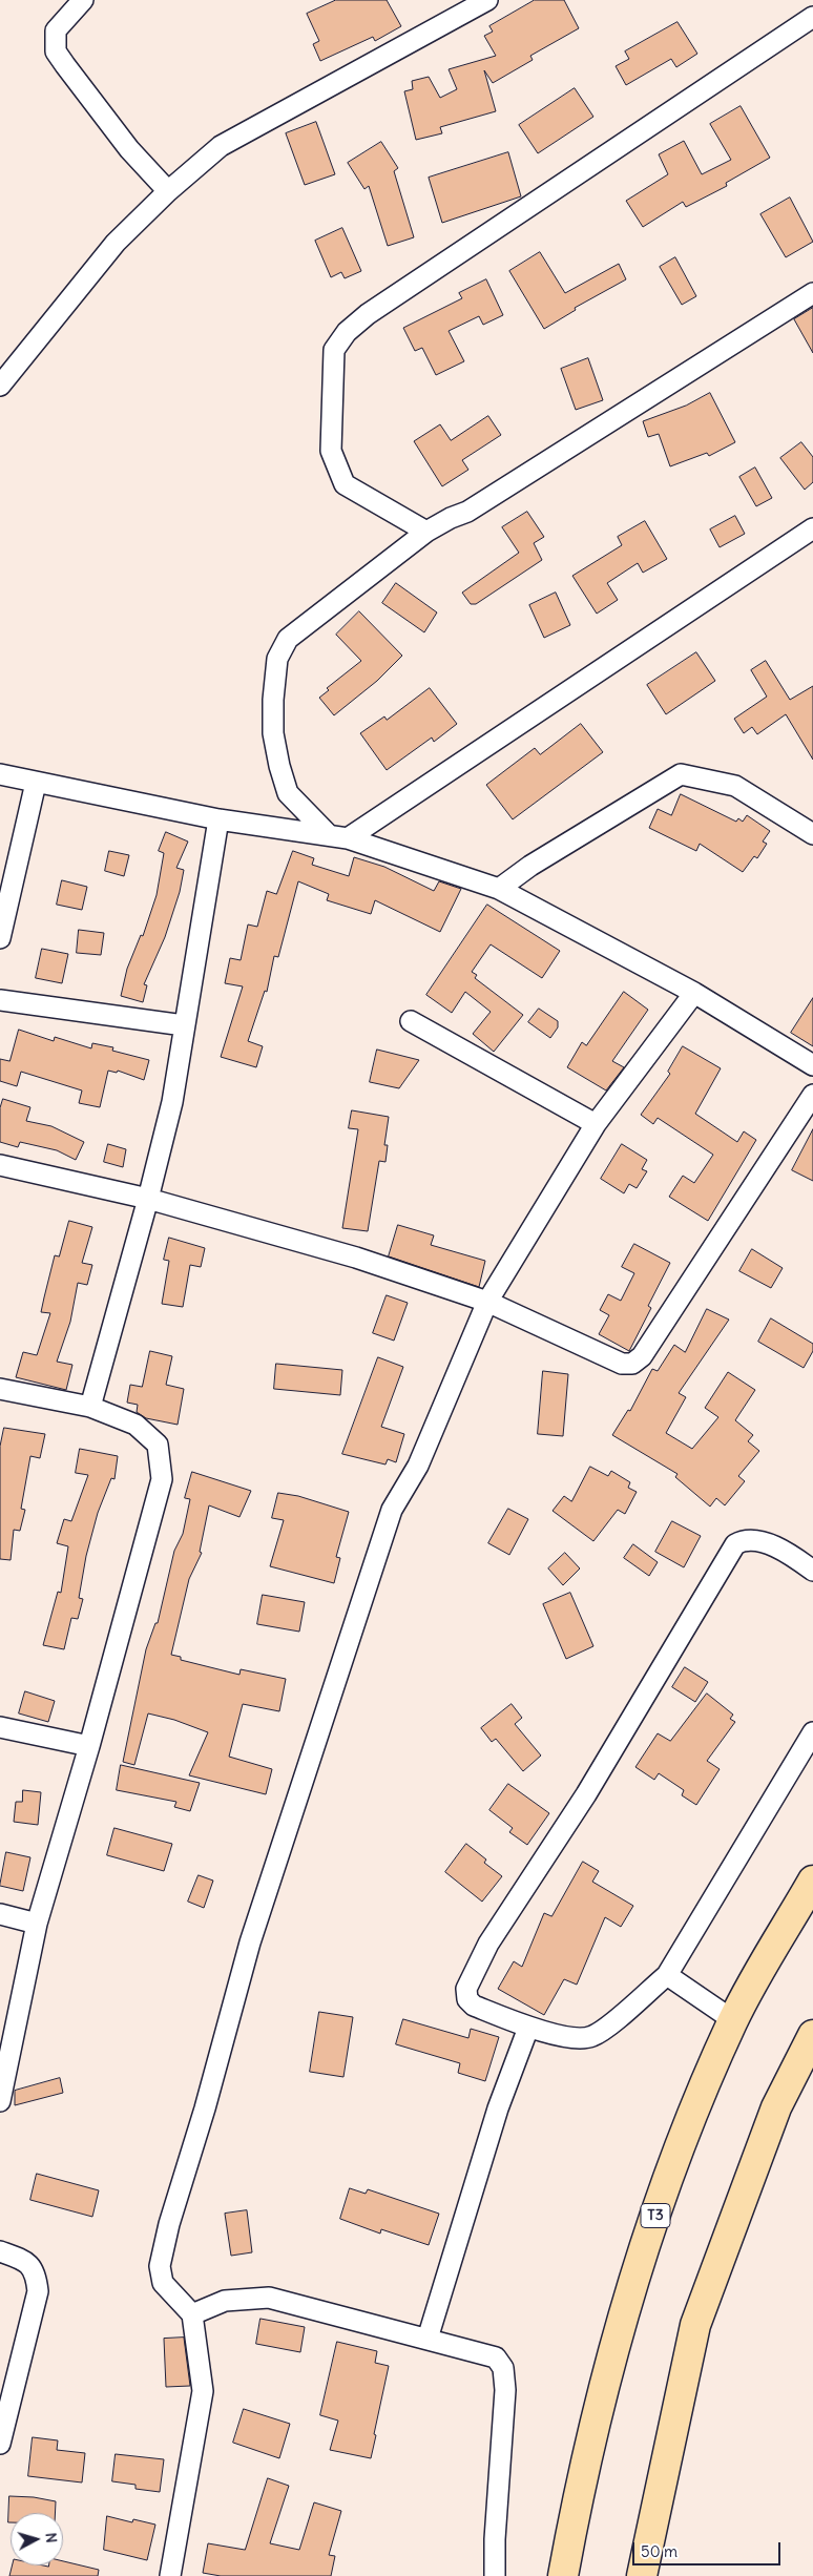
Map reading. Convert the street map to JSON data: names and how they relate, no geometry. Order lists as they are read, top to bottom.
{
  "streets": {
    "highway": ["T3"]
  },
  "scale_bar": "50 m",
  "north": "right"
}
